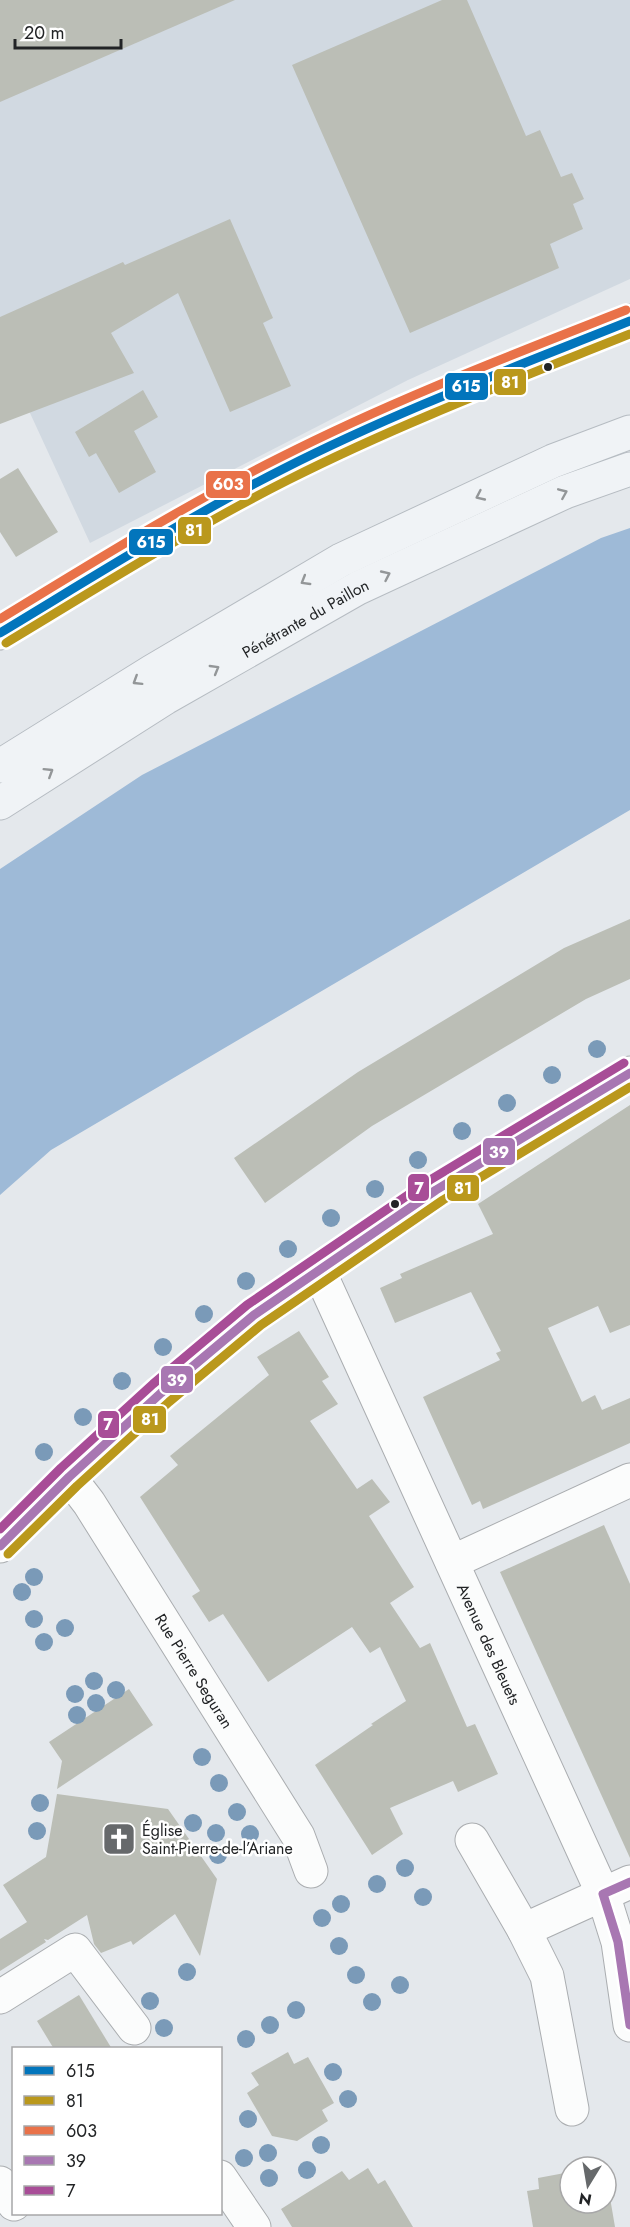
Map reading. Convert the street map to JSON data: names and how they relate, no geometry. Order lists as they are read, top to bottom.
{
  "streets": {
    "main road": ["Pénétrante du Paillon"],
    "street": ["Avenue des Bleuets", "Rue Pierre Seguran"]
  },
  "places": {
    "church": ["Église Saint-Pierre-de-l’Ariane"]
  },
  "lines": [
    "transit line 603",
    "transit line 615",
    "transit line 81",
    "transit line 7",
    "transit line 39"
  ],
  "legend": [
    "615",
    "81",
    "603",
    "39",
    "7"
  ],
  "scale_bar": "20 m",
  "north": "bottom"
}
